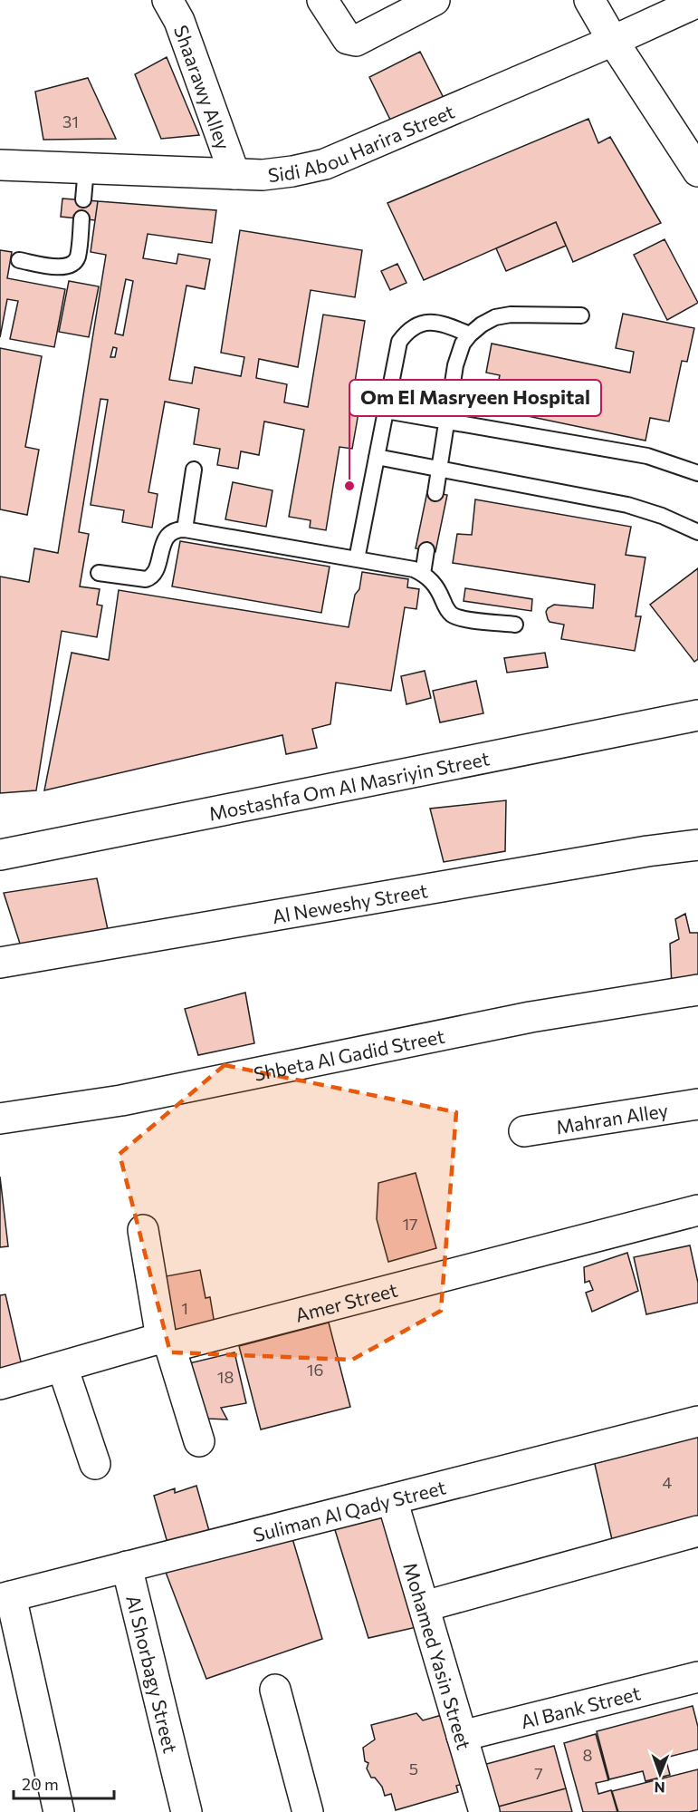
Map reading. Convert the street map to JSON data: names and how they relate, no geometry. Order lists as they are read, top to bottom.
{
  "streets": {
    "street": [
      "Shaarawy Alley",
      "Sidi Abou Harira Street",
      "Mostashfa Om Al Masriyin Street",
      "Al Neweshy Street",
      "Shbeta Al Gadid Street",
      "Mahran Alley",
      "Amer Street",
      "Suliman Al Qady Street",
      "Mohamed Yasin Street",
      "Al Shorbagy Street",
      "Al Bank Street"
    ]
  },
  "crossings": [
    ["Shaarawy Alley", "Sidi Abou Harira Street"],
    ["Suliman Al Qady Street", "Mohamed Yasin Street"],
    ["Suliman Al Qady Street", "Al Shorbagy Street"],
    ["Mohamed Yasin Street", "Al Bank Street"]
  ],
  "places": ["Om El Masryeen Hospital"],
  "house_numbers": [
    "31",
    "17",
    "1",
    "16",
    "18",
    "4",
    "8",
    "5",
    "7"
  ],
  "scale_bar": "20 m",
  "north": "bottom"
}
